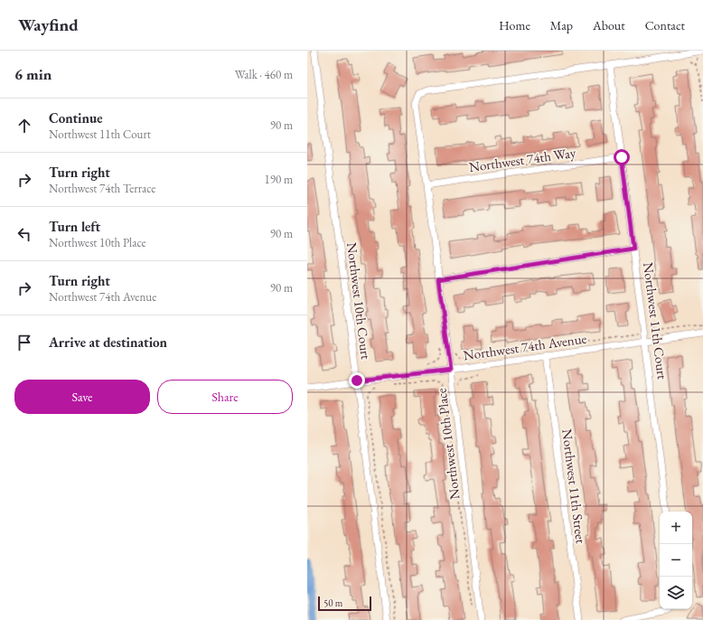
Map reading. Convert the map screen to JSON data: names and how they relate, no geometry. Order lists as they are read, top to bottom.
{
  "streets": {
    "street": [
      "Northwest 74th Way",
      "Northwest 10th Court",
      "Northwest 11th Court",
      "Northwest 74th Avenue",
      "Northwest 10th Place",
      "Northwest 11th Street"
    ]
  },
  "crossings": [
    ["Northwest 74th Way", "Northwest 11th Court"],
    ["Northwest 74th Way", "Northwest 10th Place"],
    ["Northwest 10th Court", "Northwest 74th Avenue"],
    ["Northwest 11th Court", "Northwest 74th Avenue"],
    ["Northwest 11th Court", "Northwest 10th Place"],
    ["Northwest 74th Avenue", "Northwest 10th Place"],
    ["Northwest 74th Avenue", "Northwest 11th Street"]
  ],
  "scale_bar": "50 m",
  "page": {
    "header": "Wayfind",
    "nav": [
      "Home",
      "Map",
      "About",
      "Contact"
    ],
    "heading": ["6 min", "Walk · 460 m"],
    "list": [
      ["Continue", "Northwest 11th Court", "90 m"],
      ["Turn right", "Northwest 74th Terrace", "190 m"],
      ["Turn left", "Northwest 10th Place", "90 m"],
      ["Turn right", "Northwest 74th Avenue", "90 m"],
      "Arrive at destination"
    ],
    "buttons": ["Save", "Share"],
    "map_buttons": ["+", "−"],
    "scale": "50 m"
  }
}
